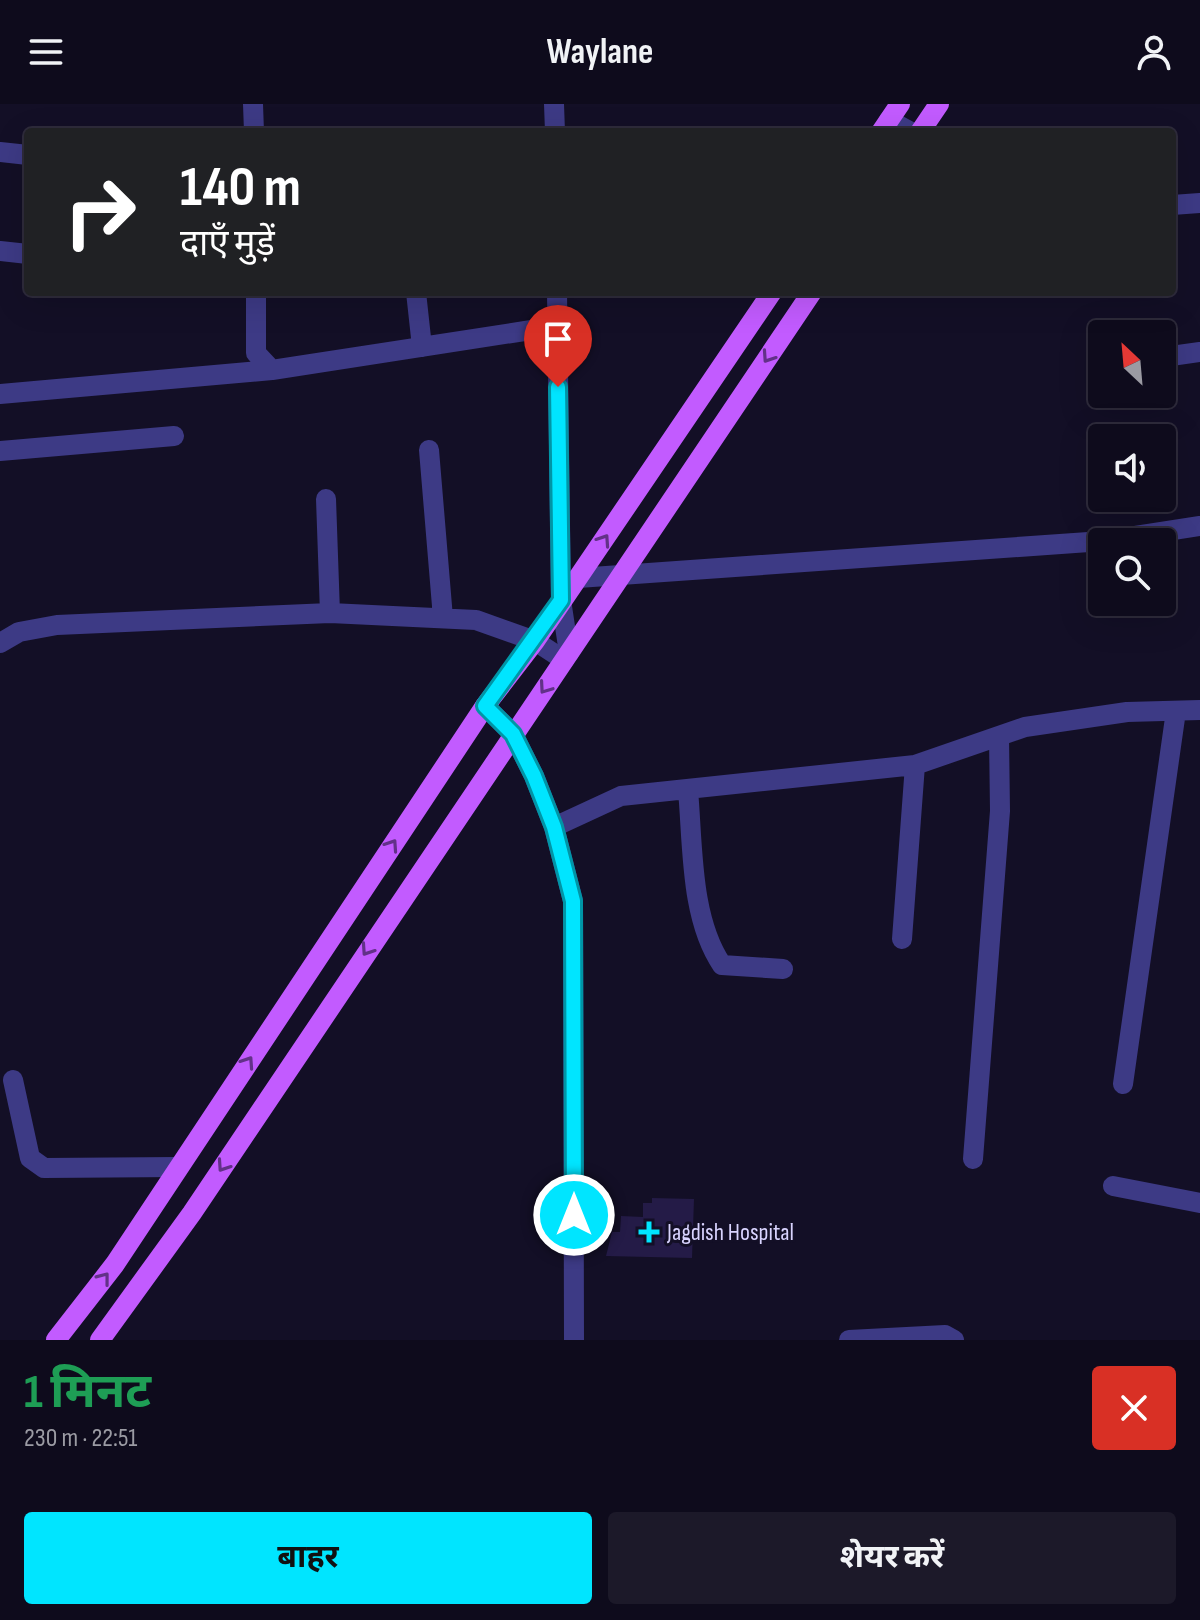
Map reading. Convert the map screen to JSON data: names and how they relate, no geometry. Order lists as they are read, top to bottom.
{
  "places": {
    "health": ["Jagdish Hospital"]
  },
  "north": "top left",
  "page": {
    "header": "Waylane",
    "turn": ["140 m", "दाएँ मुड़ें"],
    "heading": ["1 मिनट", "230 m · 22:51"],
    "buttons": ["बाहर", "शेयर करें"]
  }
}
